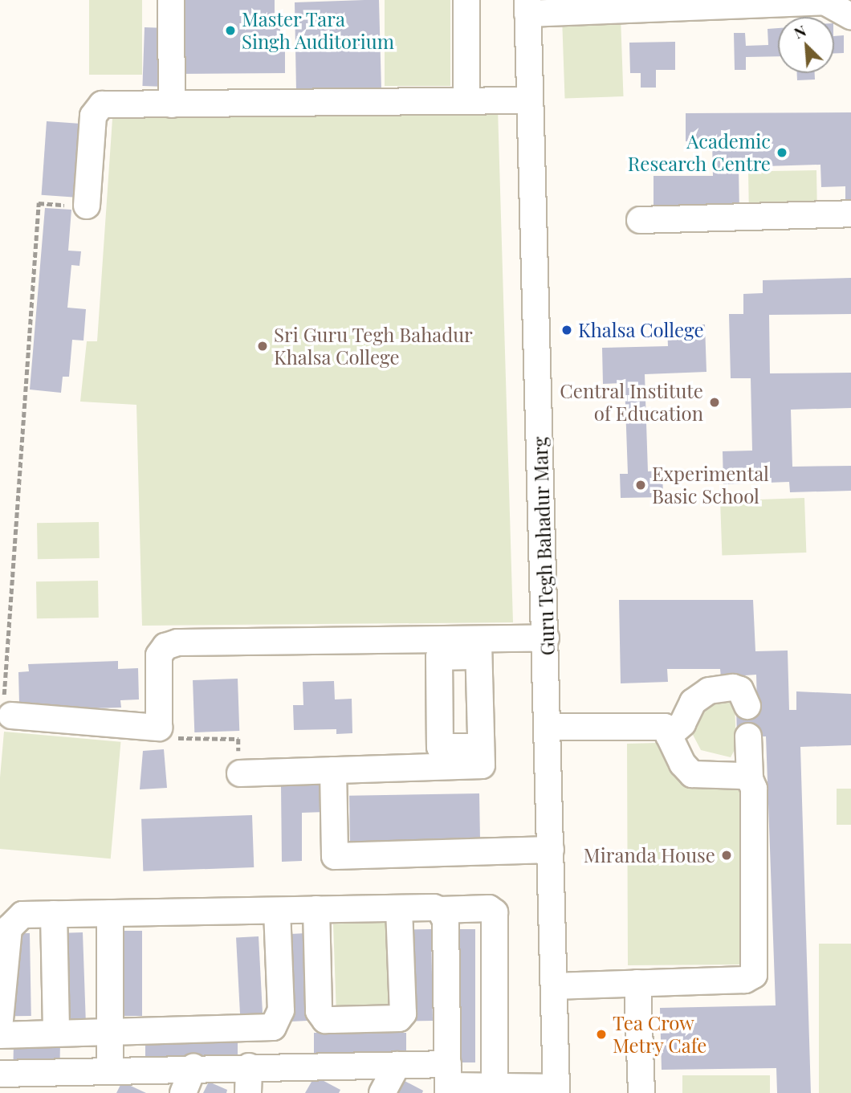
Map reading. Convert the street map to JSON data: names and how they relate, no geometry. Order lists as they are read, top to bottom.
{
  "streets": {
    "street": ["Guru Tegh Bahadur Marg"]
  },
  "places": [
    "Master Tara Singh Auditorium",
    "Academic Research Centre",
    "Khalsa College",
    "Sri Guru Tegh Bahadur Khalsa College",
    "Central Institute of Education",
    "Experimental Basic School",
    "Miranda House",
    "Tea Crow Metry Cafe"
  ],
  "north": "top left"
}
